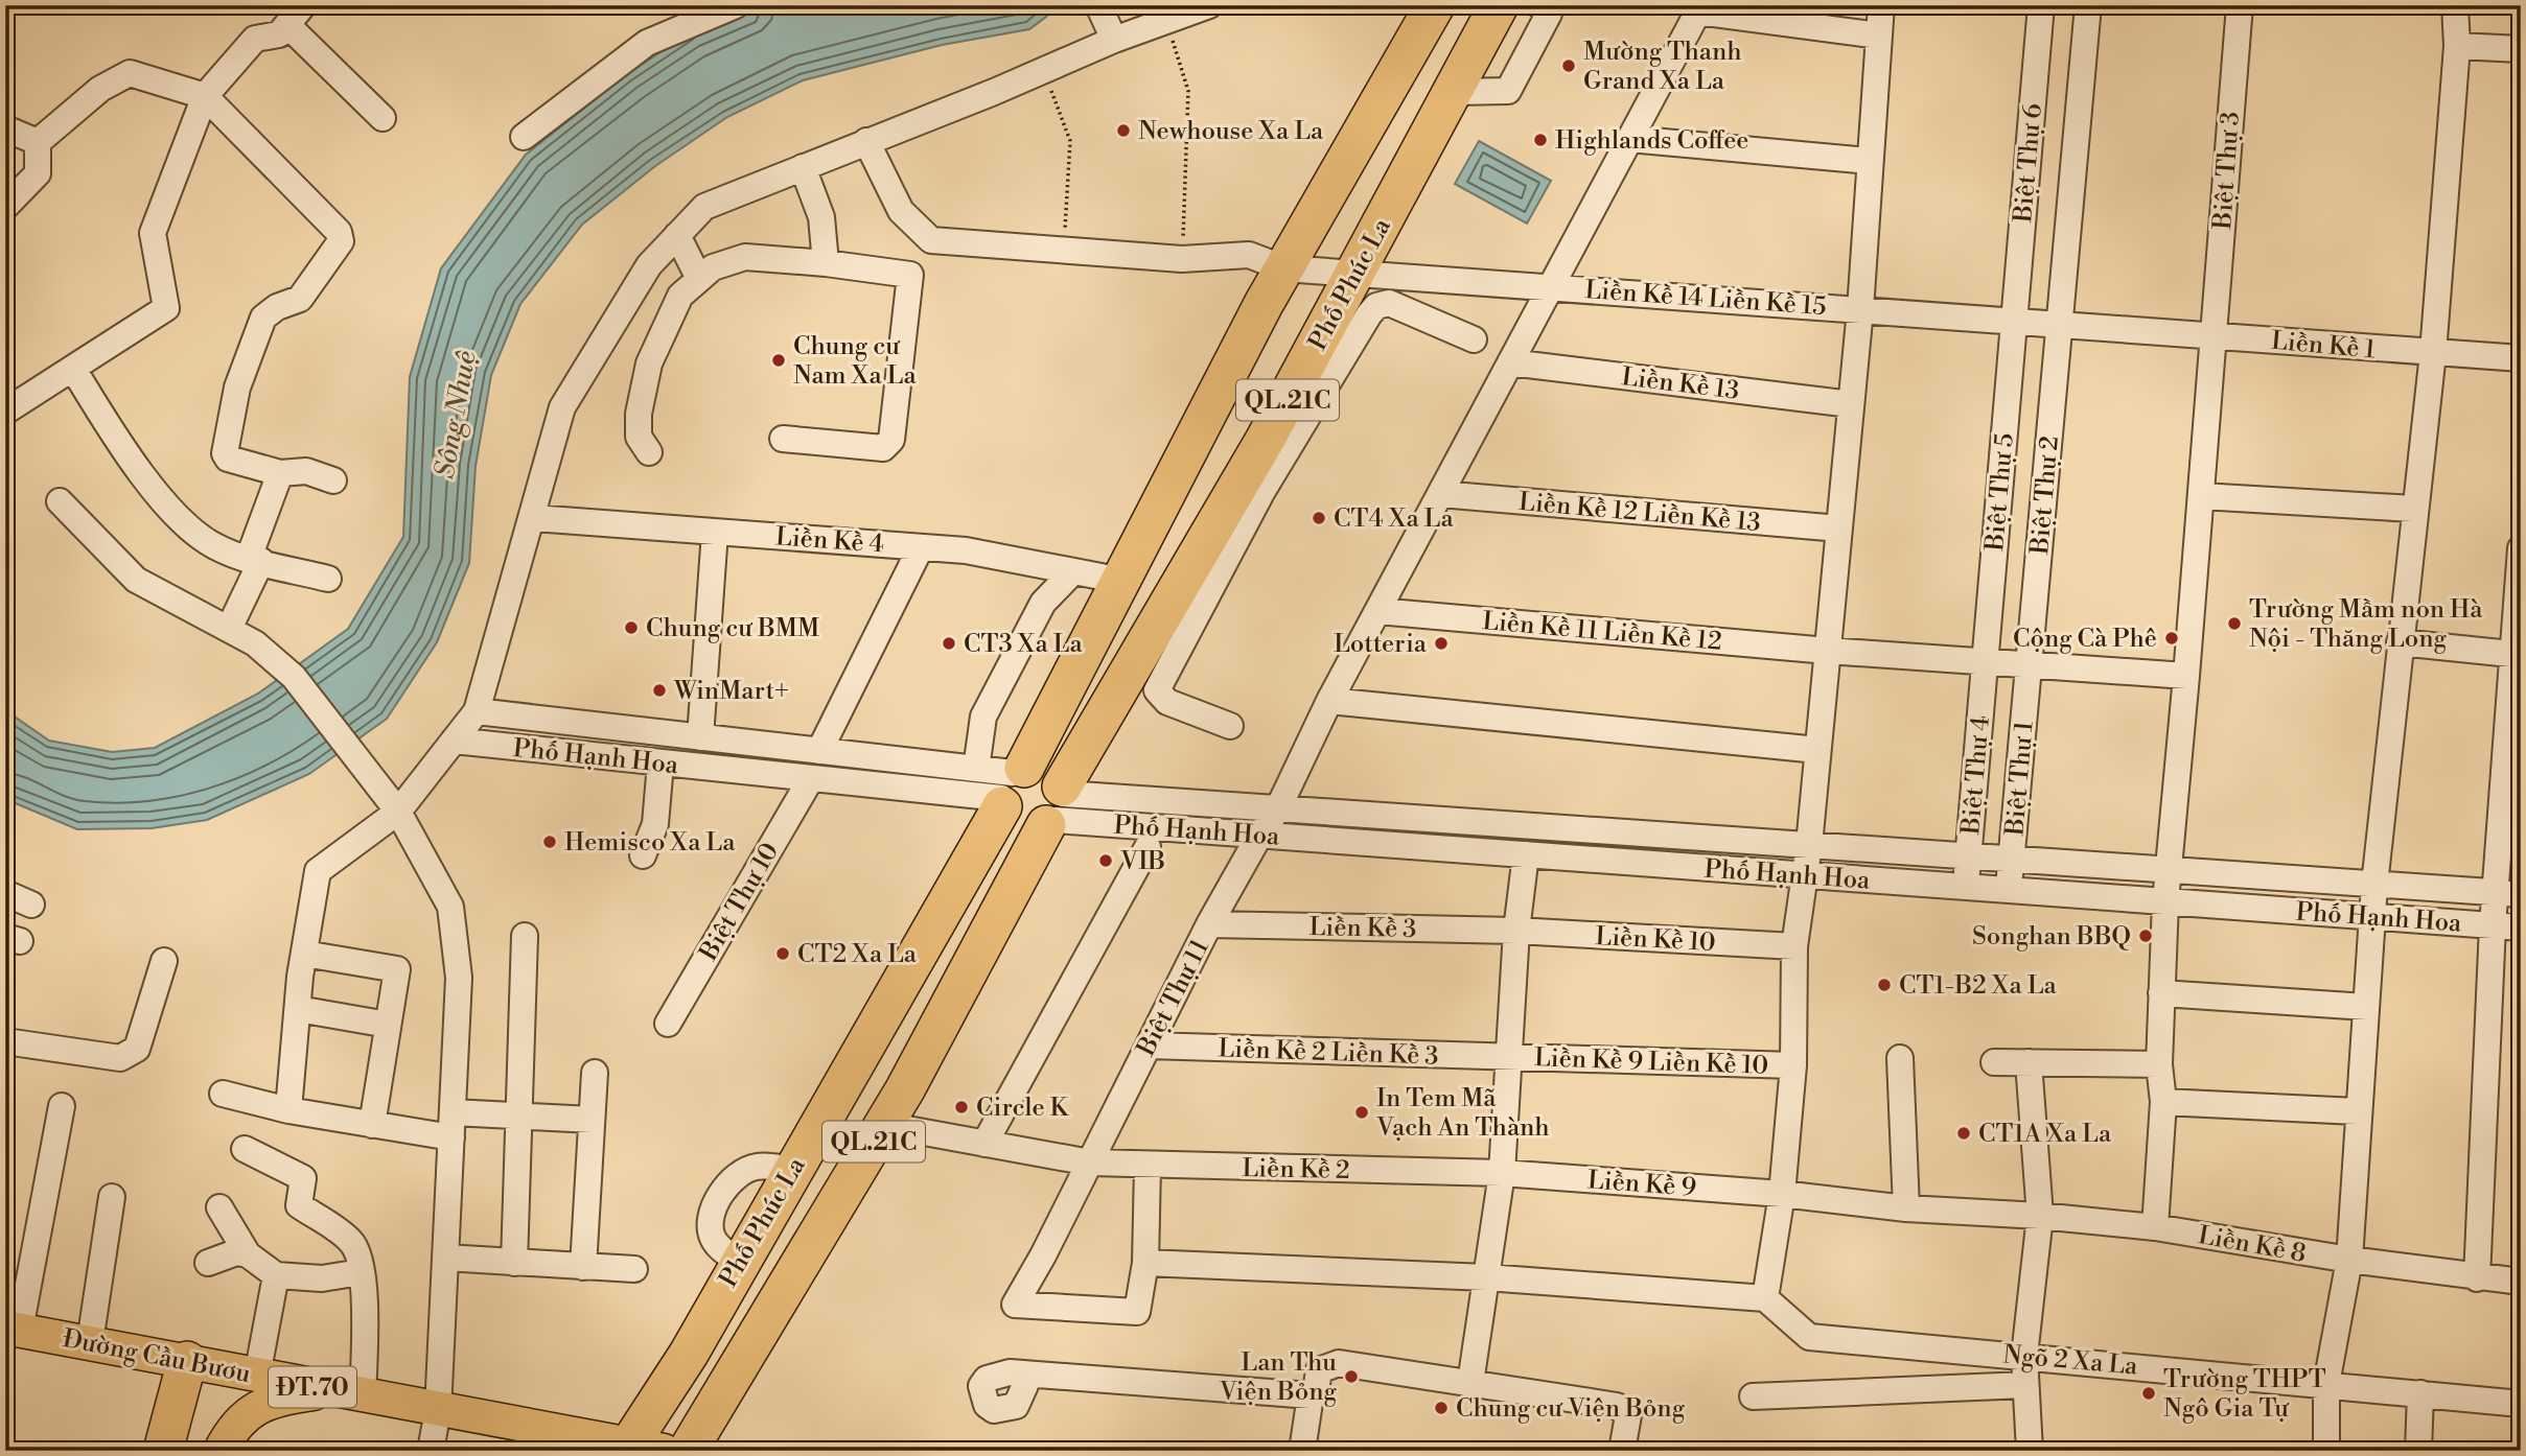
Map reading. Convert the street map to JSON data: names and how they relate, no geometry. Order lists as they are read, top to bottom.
{
  "streets": {
    "highway": ["Phố Phúc La", "QL.21C"],
    "main road": ["Đường Cầu Bươu", "ĐT.70"],
    "street": [
      "Biệt Thự 6",
      "Biệt Thự 3",
      "Liền Kề 14 Liền Kề 15",
      "Liền Kề 1",
      "Liền Kề 13",
      "Biệt Thự 5",
      "Biệt Thự 2",
      "Liền Kề 12 Liền Kề 13",
      "Liền Kề 4",
      "Liền Kề 11 Liền Kề 12",
      "Phố Hạnh Hoa",
      "Biệt Thự 4",
      "Biệt Thự 1",
      "Biệt Thự 10",
      "Liền Kề 3",
      "Liền Kề 10",
      "Biệt Thự 11",
      "Liền Kề 2 Liền Kề 3",
      "Liền Kề 9 Liền Kề 10",
      "Liền Kề 2",
      "Liền Kề 9",
      "Liền Kề 8",
      "Ngõ 2 Xa La"
    ]
  },
  "crossings": [
    ["Biệt Thự 6", "Liền Kề 14 Liền Kề 15"],
    ["Biệt Thự 6", "Biệt Thự 5"],
    ["Biệt Thự 3", "Liền Kề 1"],
    ["Phố Phúc La", "Liền Kề 14 Liền Kề 15"],
    ["Phố Phúc La", "Liền Kề 4"],
    ["Phố Phúc La", "Phố Hạnh Hoa"],
    ["Phố Phúc La", "Liền Kề 2"],
    ["Phố Phúc La", "ĐT.70"],
    ["Liền Kề 14 Liền Kề 15", "Liền Kề 1"],
    ["Liền Kề 14 Liền Kề 15", "Biệt Thự 5"],
    ["Liền Kề 14 Liền Kề 15", "Biệt Thự 2"],
    ["Liền Kề 14 Liền Kề 15", "Biệt Thự 11"],
    ["Liền Kề 1", "Biệt Thự 2"],
    ["Liền Kề 13", "Biệt Thự 11"],
    ["Biệt Thự 5", "Liền Kề 11 Liền Kề 12"],
    ["Biệt Thự 5", "Biệt Thự 4"],
    ["Biệt Thự 2", "Liền Kề 11 Liền Kề 12"],
    ["Biệt Thự 2", "Biệt Thự 1"],
    ["Liền Kề 12 Liền Kề 13", "Biệt Thự 11"],
    ["Liền Kề 11 Liền Kề 12", "Biệt Thự 4"],
    ["Liền Kề 11 Liền Kề 12", "Biệt Thự 1"],
    ["Liền Kề 11 Liền Kề 12", "Biệt Thự 11"],
    ["Phố Hạnh Hoa", "Biệt Thự 4"],
    ["Phố Hạnh Hoa", "Biệt Thự 1"],
    ["Phố Hạnh Hoa", "Biệt Thự 10"],
    ["Phố Hạnh Hoa", "Biệt Thự 11"],
    ["Liền Kề 3", "Liền Kề 10"],
    ["Liền Kề 3", "Biệt Thự 11"],
    ["Biệt Thự 11", "Liền Kề 2 Liền Kề 3"],
    ["Biệt Thự 11", "Liền Kề 2"],
    ["Liền Kề 2 Liền Kề 3", "Liền Kề 9 Liền Kề 10"],
    ["Liền Kề 2", "Liền Kề 9"],
    ["Liền Kề 9", "Liền Kề 8"],
    ["Đường Cầu Bươu", "ĐT.70"]
  ],
  "water": ["Sông Nhuệ"],
  "places": [
    "Mường Thanh Grand Xa La",
    "Newhouse Xa La",
    "Highlands Coffee",
    "Chung cư Nam Xa La",
    "CT4 Xa La",
    "Trường Mầm non Hà Nội - Thăng Long",
    "Chung cư BMM",
    "Cộng Cà Phê",
    "CT3 Xa La",
    "Lotteria",
    "WinMart+",
    "Hemisco Xa La",
    "VIB",
    "Songhan BBQ",
    "CT2 Xa La",
    "CT1-B2 Xa La",
    "Circle K",
    "In Tem Mã Vạch An Thành",
    "CT1A Xa La",
    "Lan Thu Viện Bỏng",
    "Trường THPT Ngô Gia Tự",
    "Chung cư Viện Bỏng"
  ]
}
